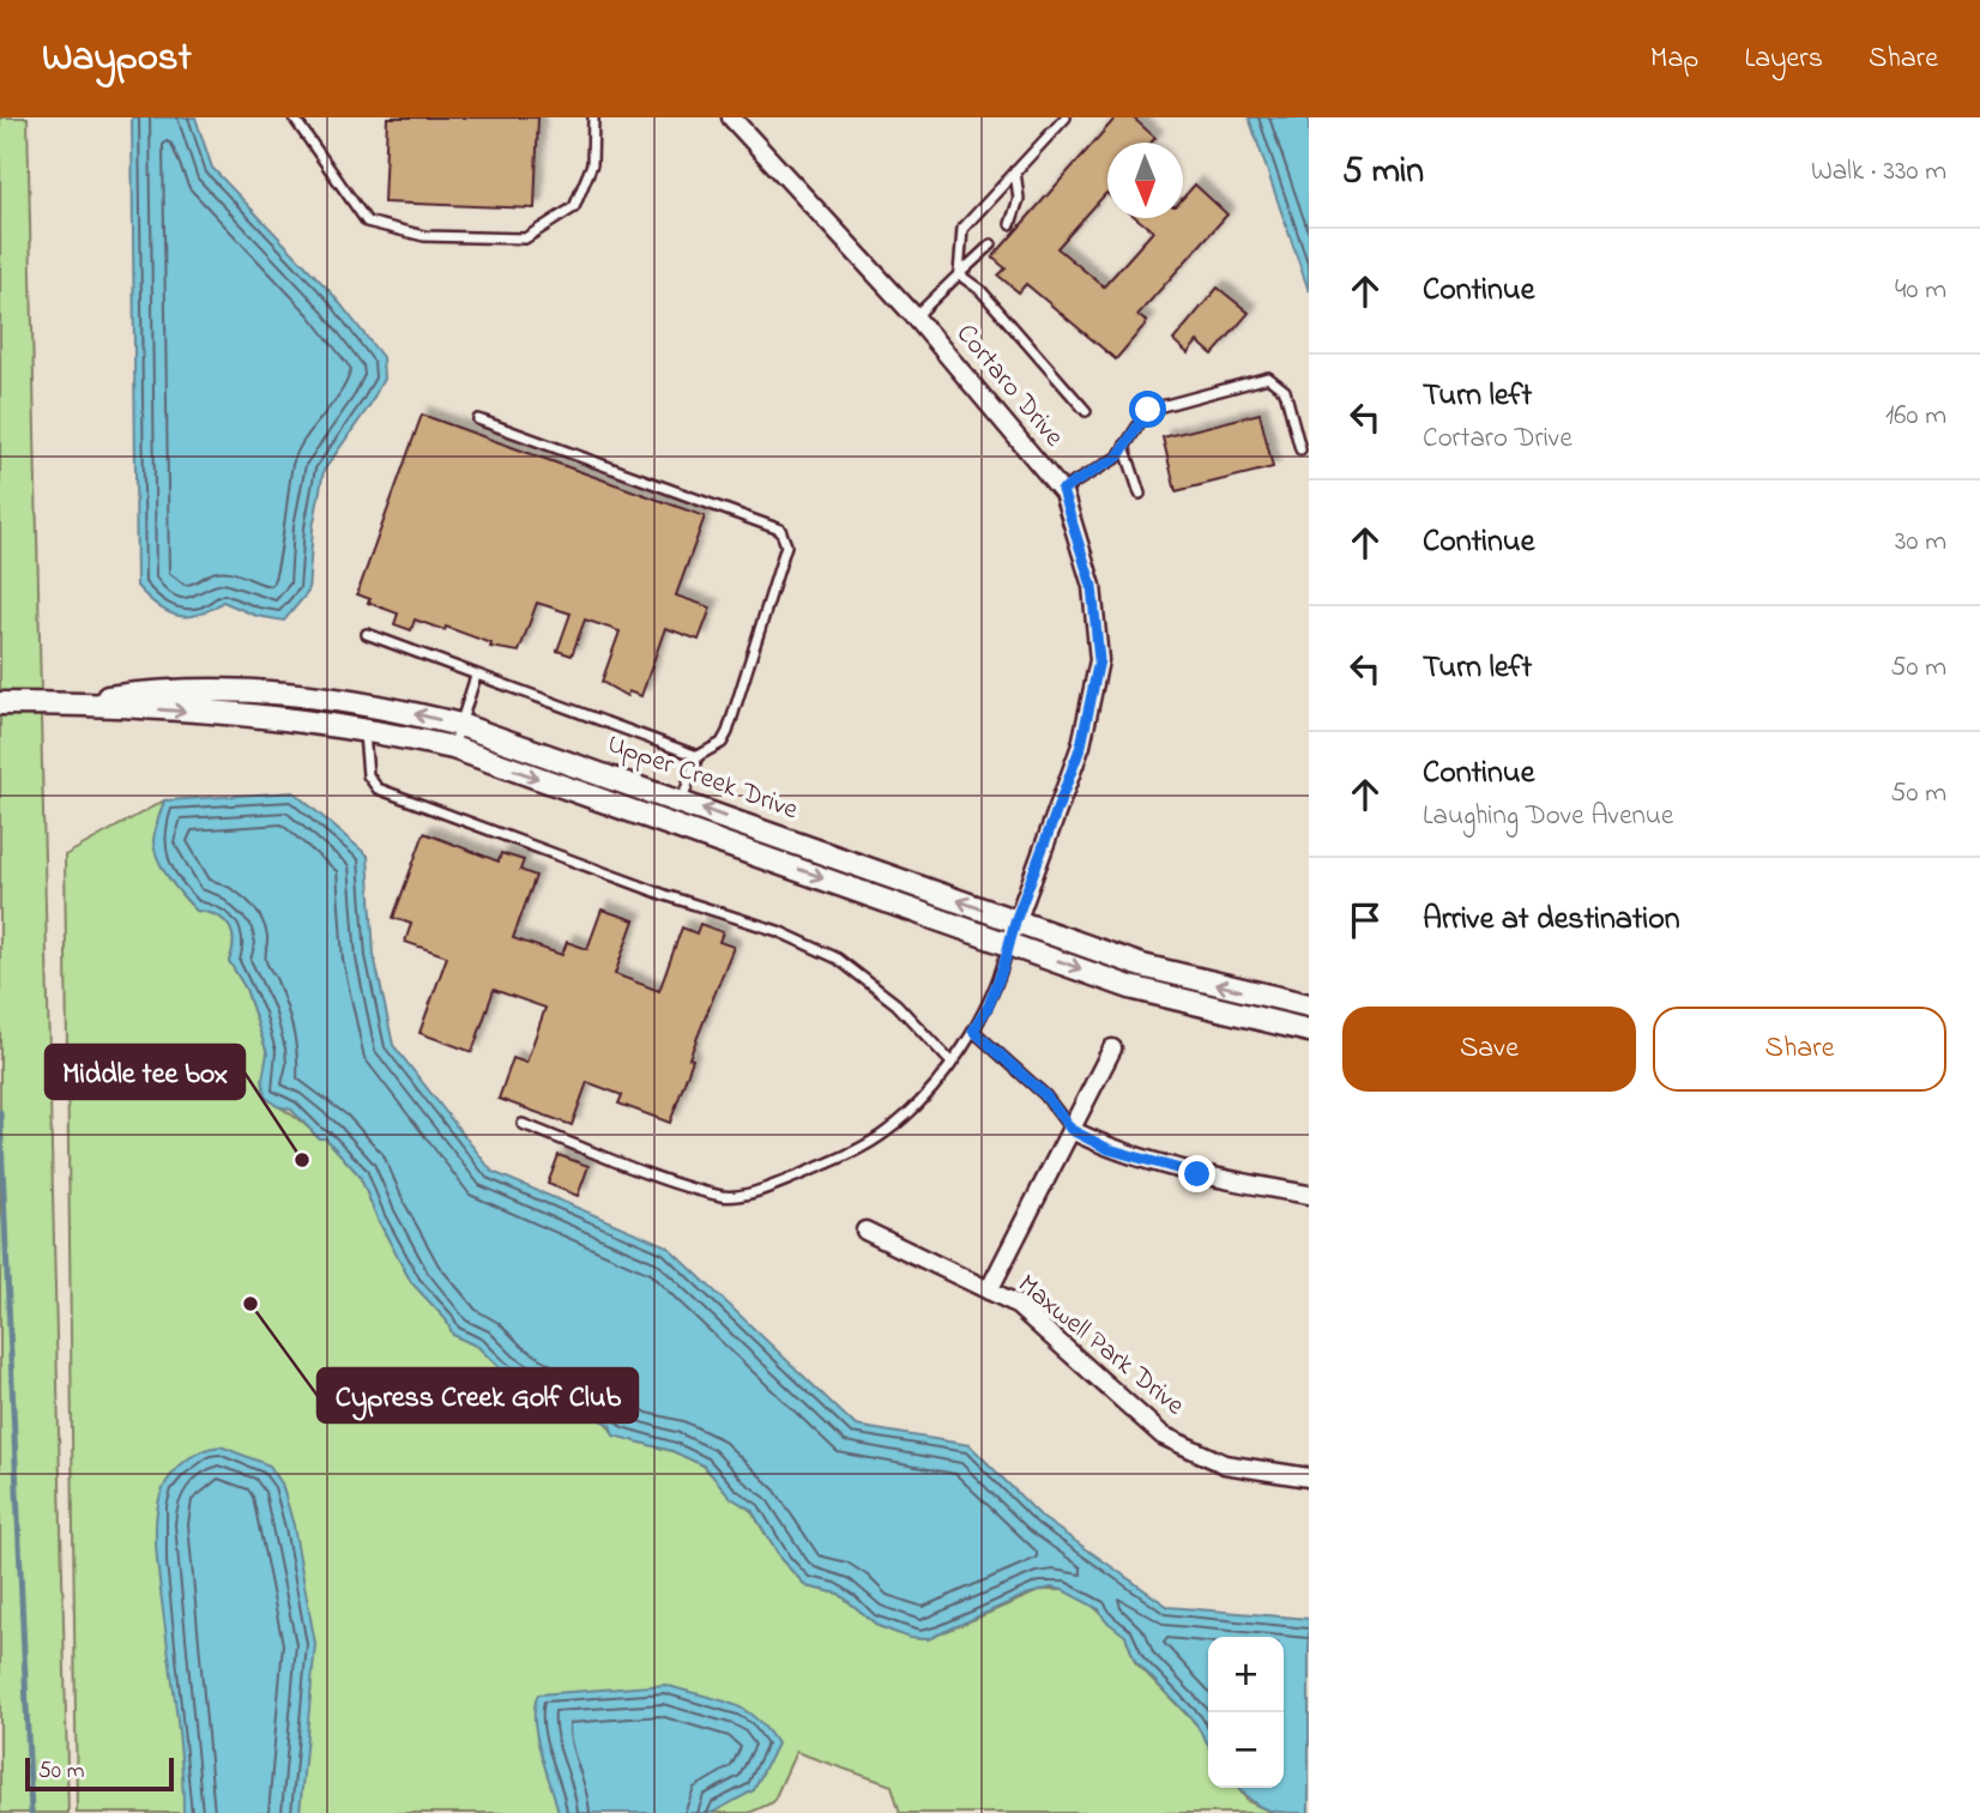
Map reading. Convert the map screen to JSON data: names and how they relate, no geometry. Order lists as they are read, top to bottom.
{
  "streets": {
    "street": ["Cortaro Drive", "Upper Creek Drive", "Maxwell Park Drive"]
  },
  "crossings": [
    ["Cortaro Drive", "Upper Creek Drive"]
  ],
  "places": ["Middle tee box", "Cypress Creek Golf Club"],
  "scale_bar": "50 m",
  "north": "bottom",
  "page": {
    "header": "Waypost",
    "nav": ["Map", "Layers", "Share"],
    "heading": ["5 min", "Walk · 330 m"],
    "list": [
      ["Continue", "40 m"],
      ["Turn left", "Cortaro Drive", "160 m"],
      ["Continue", "30 m"],
      ["Turn left", "50 m"],
      ["Continue", "Laughing Dove Avenue", "50 m"],
      "Arrive at destination"
    ],
    "buttons": ["Save", "Share"],
    "map_buttons": ["+", "−"],
    "scale": "50 m"
  }
}
